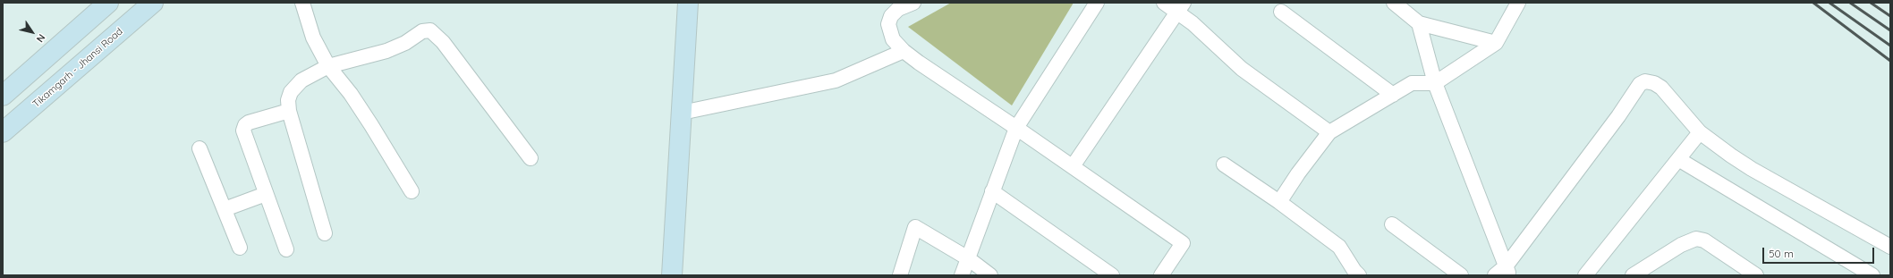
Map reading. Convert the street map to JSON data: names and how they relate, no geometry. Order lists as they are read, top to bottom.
{
  "streets": {
    "street": ["Tikamgarh - Jhansi Road"]
  },
  "scale_bar": "50 m",
  "north": "bottom right"
}
